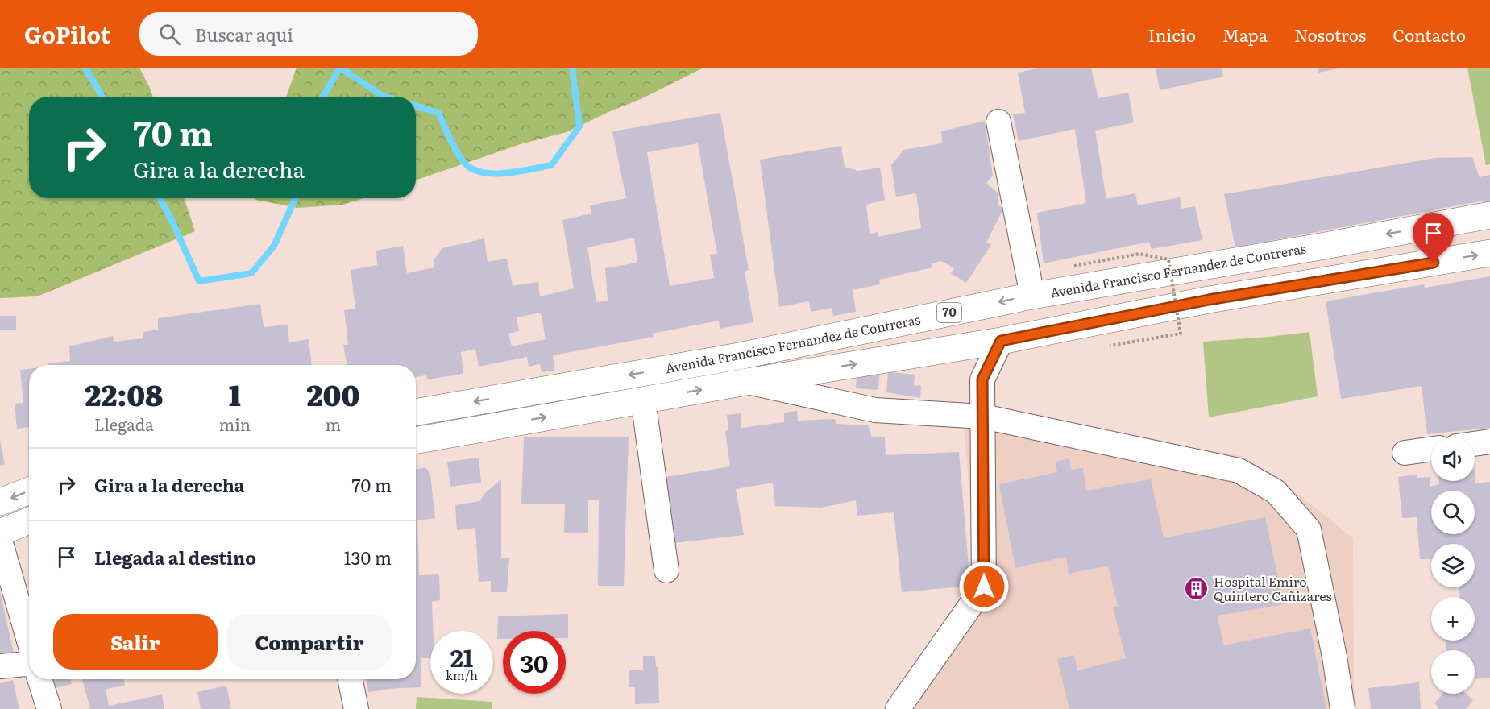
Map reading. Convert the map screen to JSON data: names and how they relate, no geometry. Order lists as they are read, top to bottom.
{
  "streets": {
    "main road": ["Avenida Francisco Fernandez de Contreras", "70"]
  },
  "places": {
    "building": ["Hospital Emiro Quintero Cañizares"]
  },
  "page": {
    "header": "GoPilot",
    "search": "Buscar aquí",
    "nav": [
      "Inicio",
      "Mapa",
      "Nosotros",
      "Contacto"
    ],
    "turn": ["70 m", "Gira a la derecha"],
    "eta": [
      "22:08",
      "Llegada",
      "1",
      "min",
      "200",
      "m"
    ],
    "map_buttons": ["+", "−"],
    "list": [
      {
        "name": "Gira a la derecha",
        "value": "70 m"
      },
      {
        "name": "Llegada al destino",
        "value": "130 m"
      }
    ],
    "buttons": ["Salir", "Compartir"],
    "speed": "21 km/h",
    "limit": "30"
  }
}
